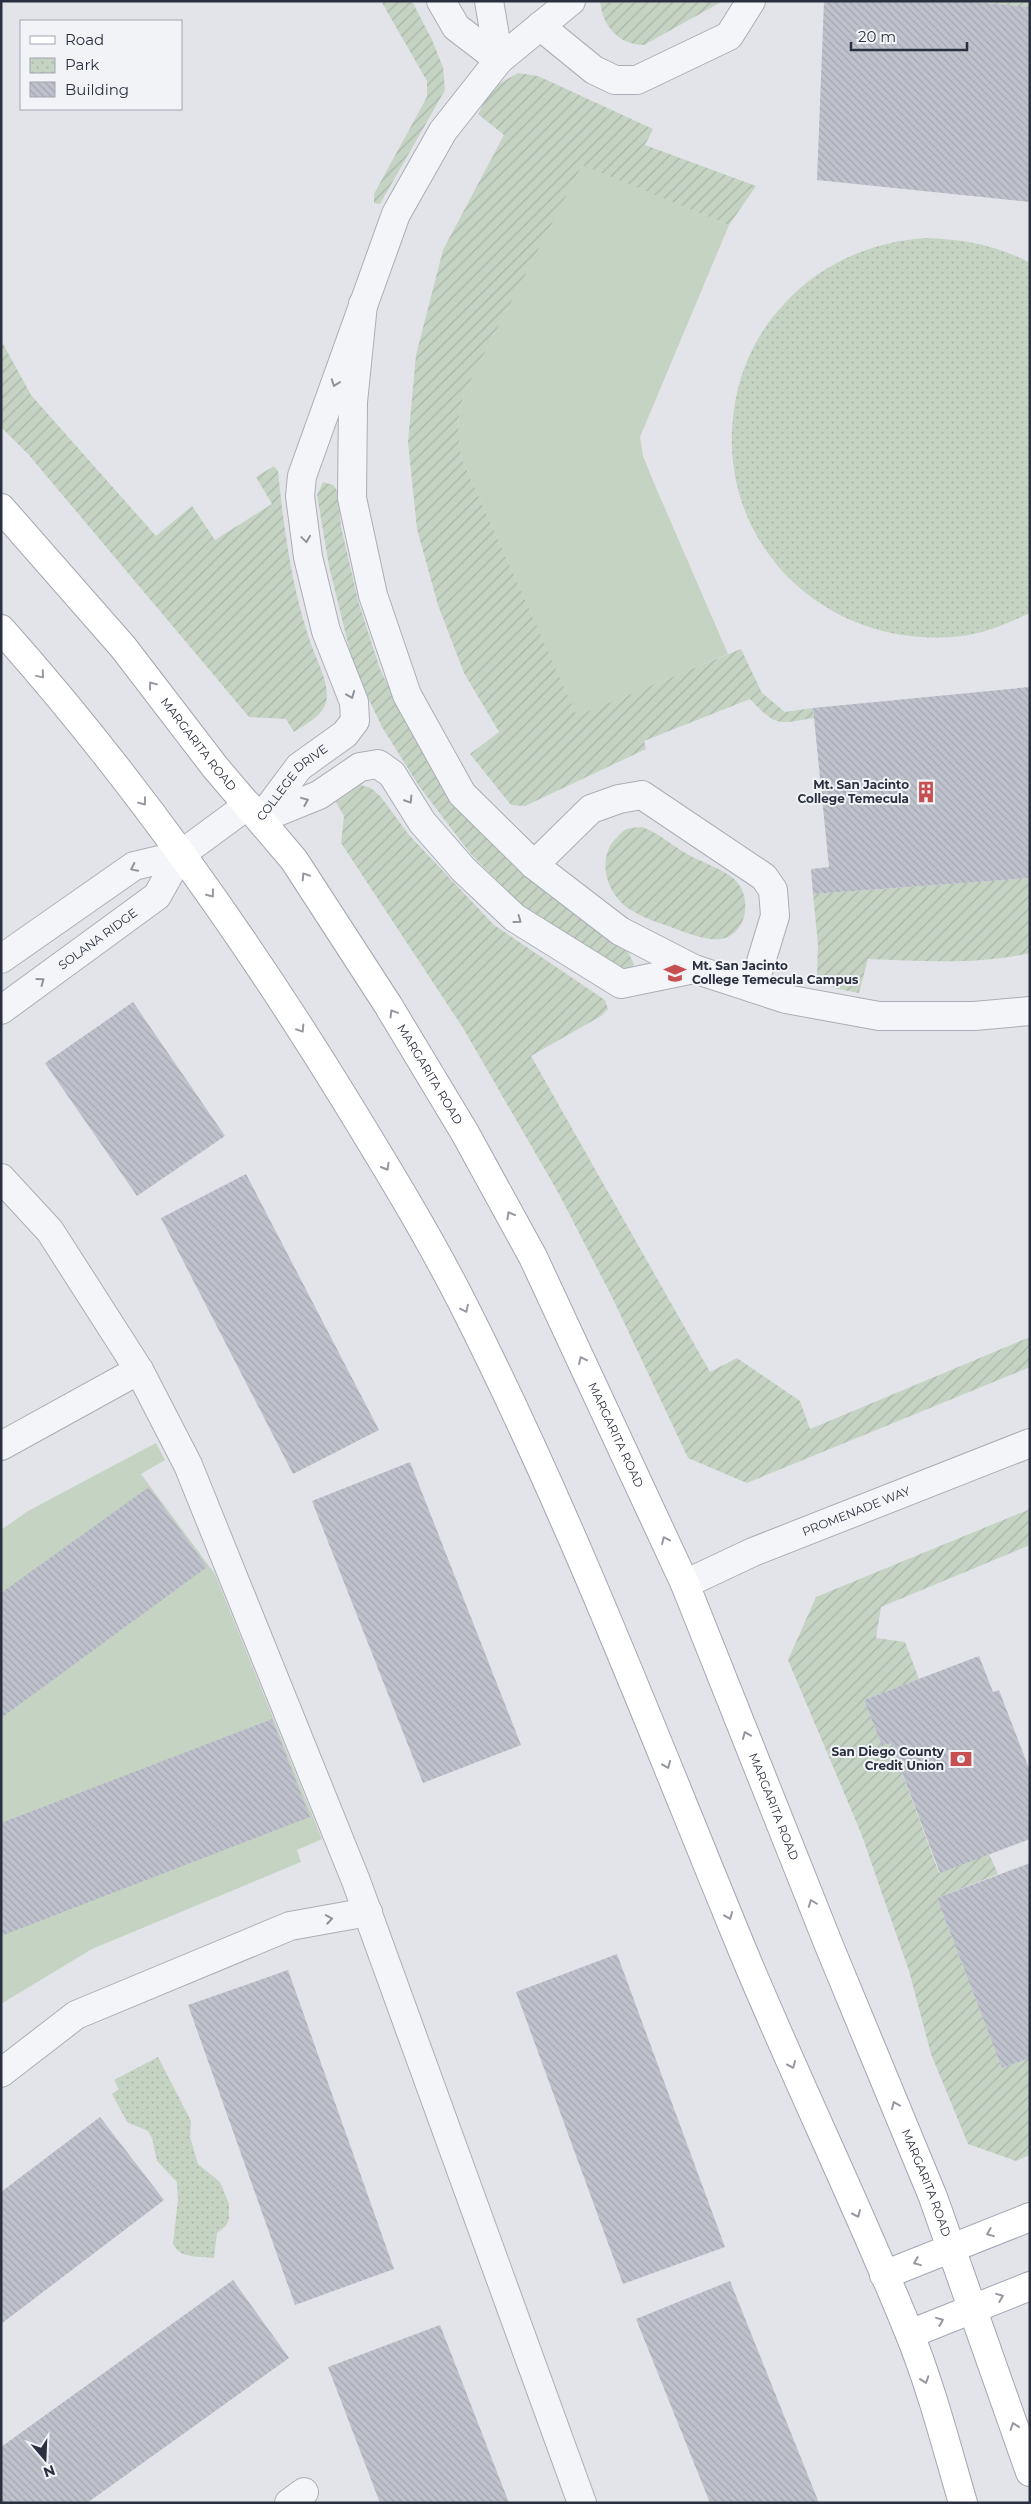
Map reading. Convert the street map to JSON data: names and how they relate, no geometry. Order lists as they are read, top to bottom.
{
  "streets": {
    "main road": ["MARGARITA ROAD"],
    "street": ["COLLEGE DRIVE", "SOLANA RIDGE", "PROMENADE WAY"]
  },
  "crossings": [
    ["MARGARITA ROAD", "COLLEGE DRIVE"],
    ["MARGARITA ROAD", "SOLANA RIDGE"],
    ["MARGARITA ROAD", "PROMENADE WAY"],
    ["COLLEGE DRIVE", "SOLANA RIDGE"]
  ],
  "places": {
    "building": ["Mt. San Jacinto College Temecula"],
    "school or university": ["Mt. San Jacinto College Temecula Campus"],
    "bank": ["San Diego County Credit Union"]
  },
  "legend": ["Road", "Park", "Building"],
  "scale_bar": "20 m",
  "north": "bottom"
}
